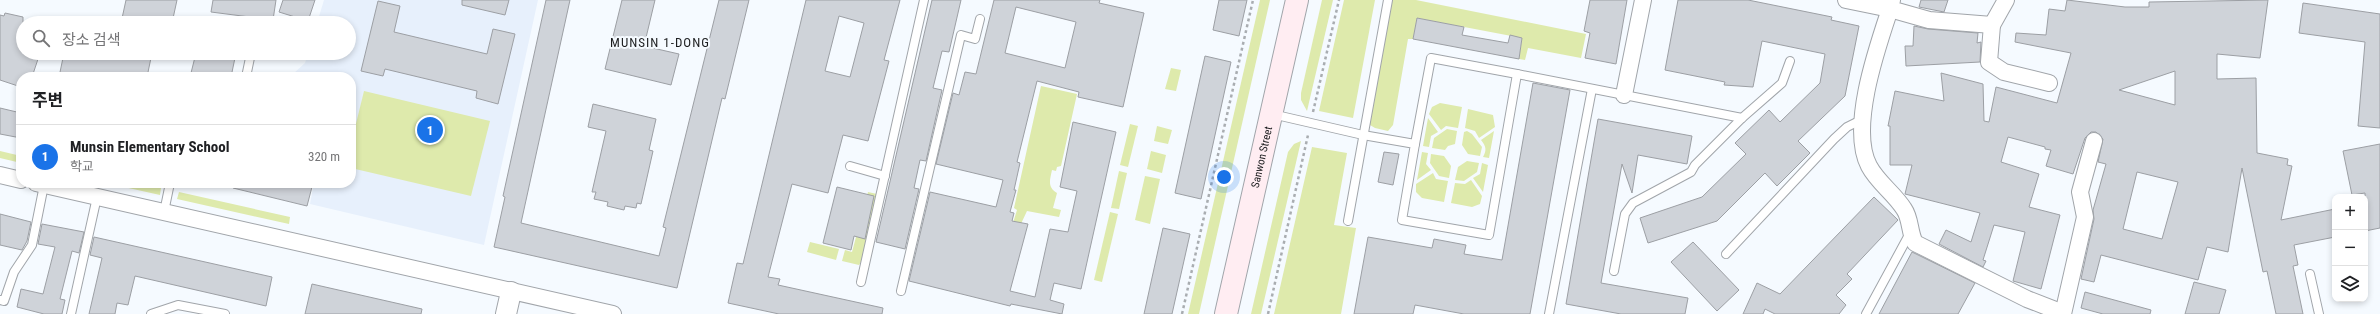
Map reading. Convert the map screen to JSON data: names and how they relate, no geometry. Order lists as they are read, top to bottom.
{
  "streets": {
    "main road": ["Sanwon Street"]
  },
  "districts": ["MUNSIN 1-DONG"],
  "page": {
    "search": "장소 검색",
    "heading": "주변",
    "pins": "1",
    "list": [
      {
        "mark": "1",
        "name": "Munsin Elementary School",
        "note": "학교",
        "value": "320 m"
      }
    ],
    "map_buttons": ["+", "−"]
  }
}
